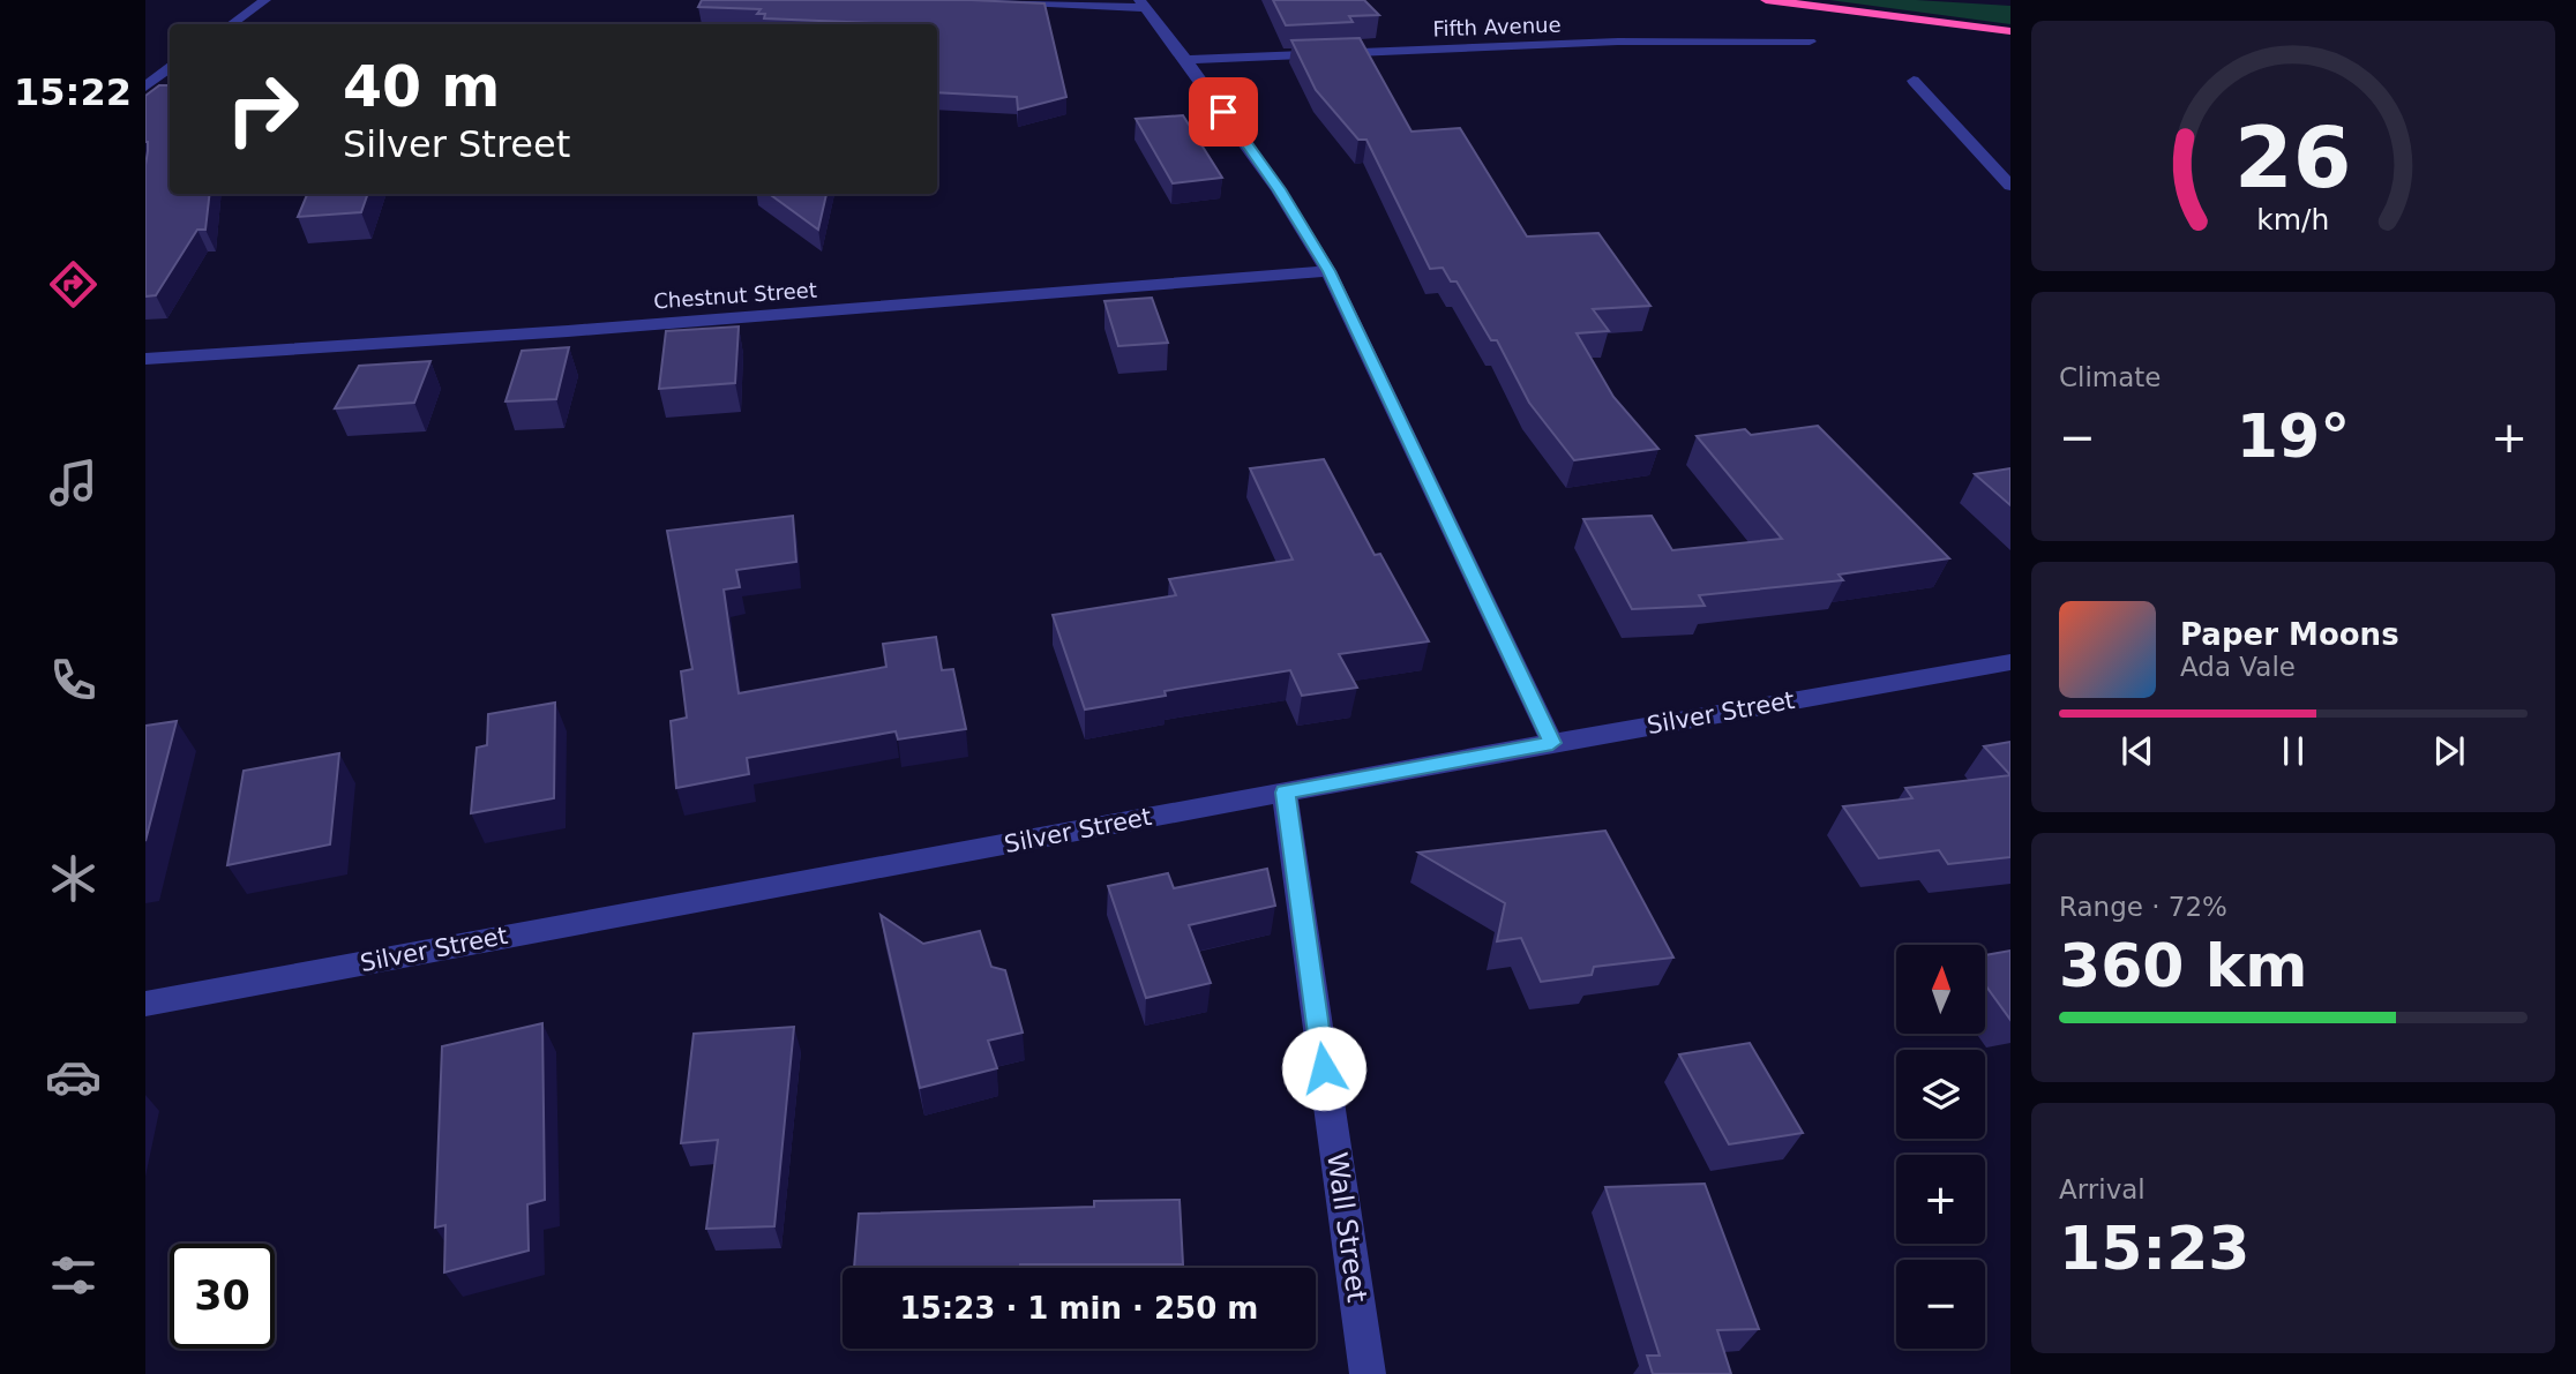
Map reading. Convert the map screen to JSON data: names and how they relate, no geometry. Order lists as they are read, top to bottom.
{
  "streets": {
    "street": [
      "Fifth Avenue",
      "Chestnut Street",
      "Silver Street",
      "Wall Street"
    ]
  },
  "crossings": [
    ["Silver Street", "Wall Street"]
  ],
  "north": "top",
  "page": {
    "tabs": "15:22",
    "turn": ["40 m", "Silver Street"],
    "tile": [
      "Climate",
      ["Range · 72%", "360 km"],
      ["Arrival", "15:23"]
    ],
    "heat": ["−", "19°", "+"],
    "song": ["Paper Moons", "Ada Vale"],
    "map_buttons": ["+", "−"],
    "limit": "30",
    "trip": "15:23 · 1 min · 250 m",
    "gauge": ["26", "km/h"]
  }
}
